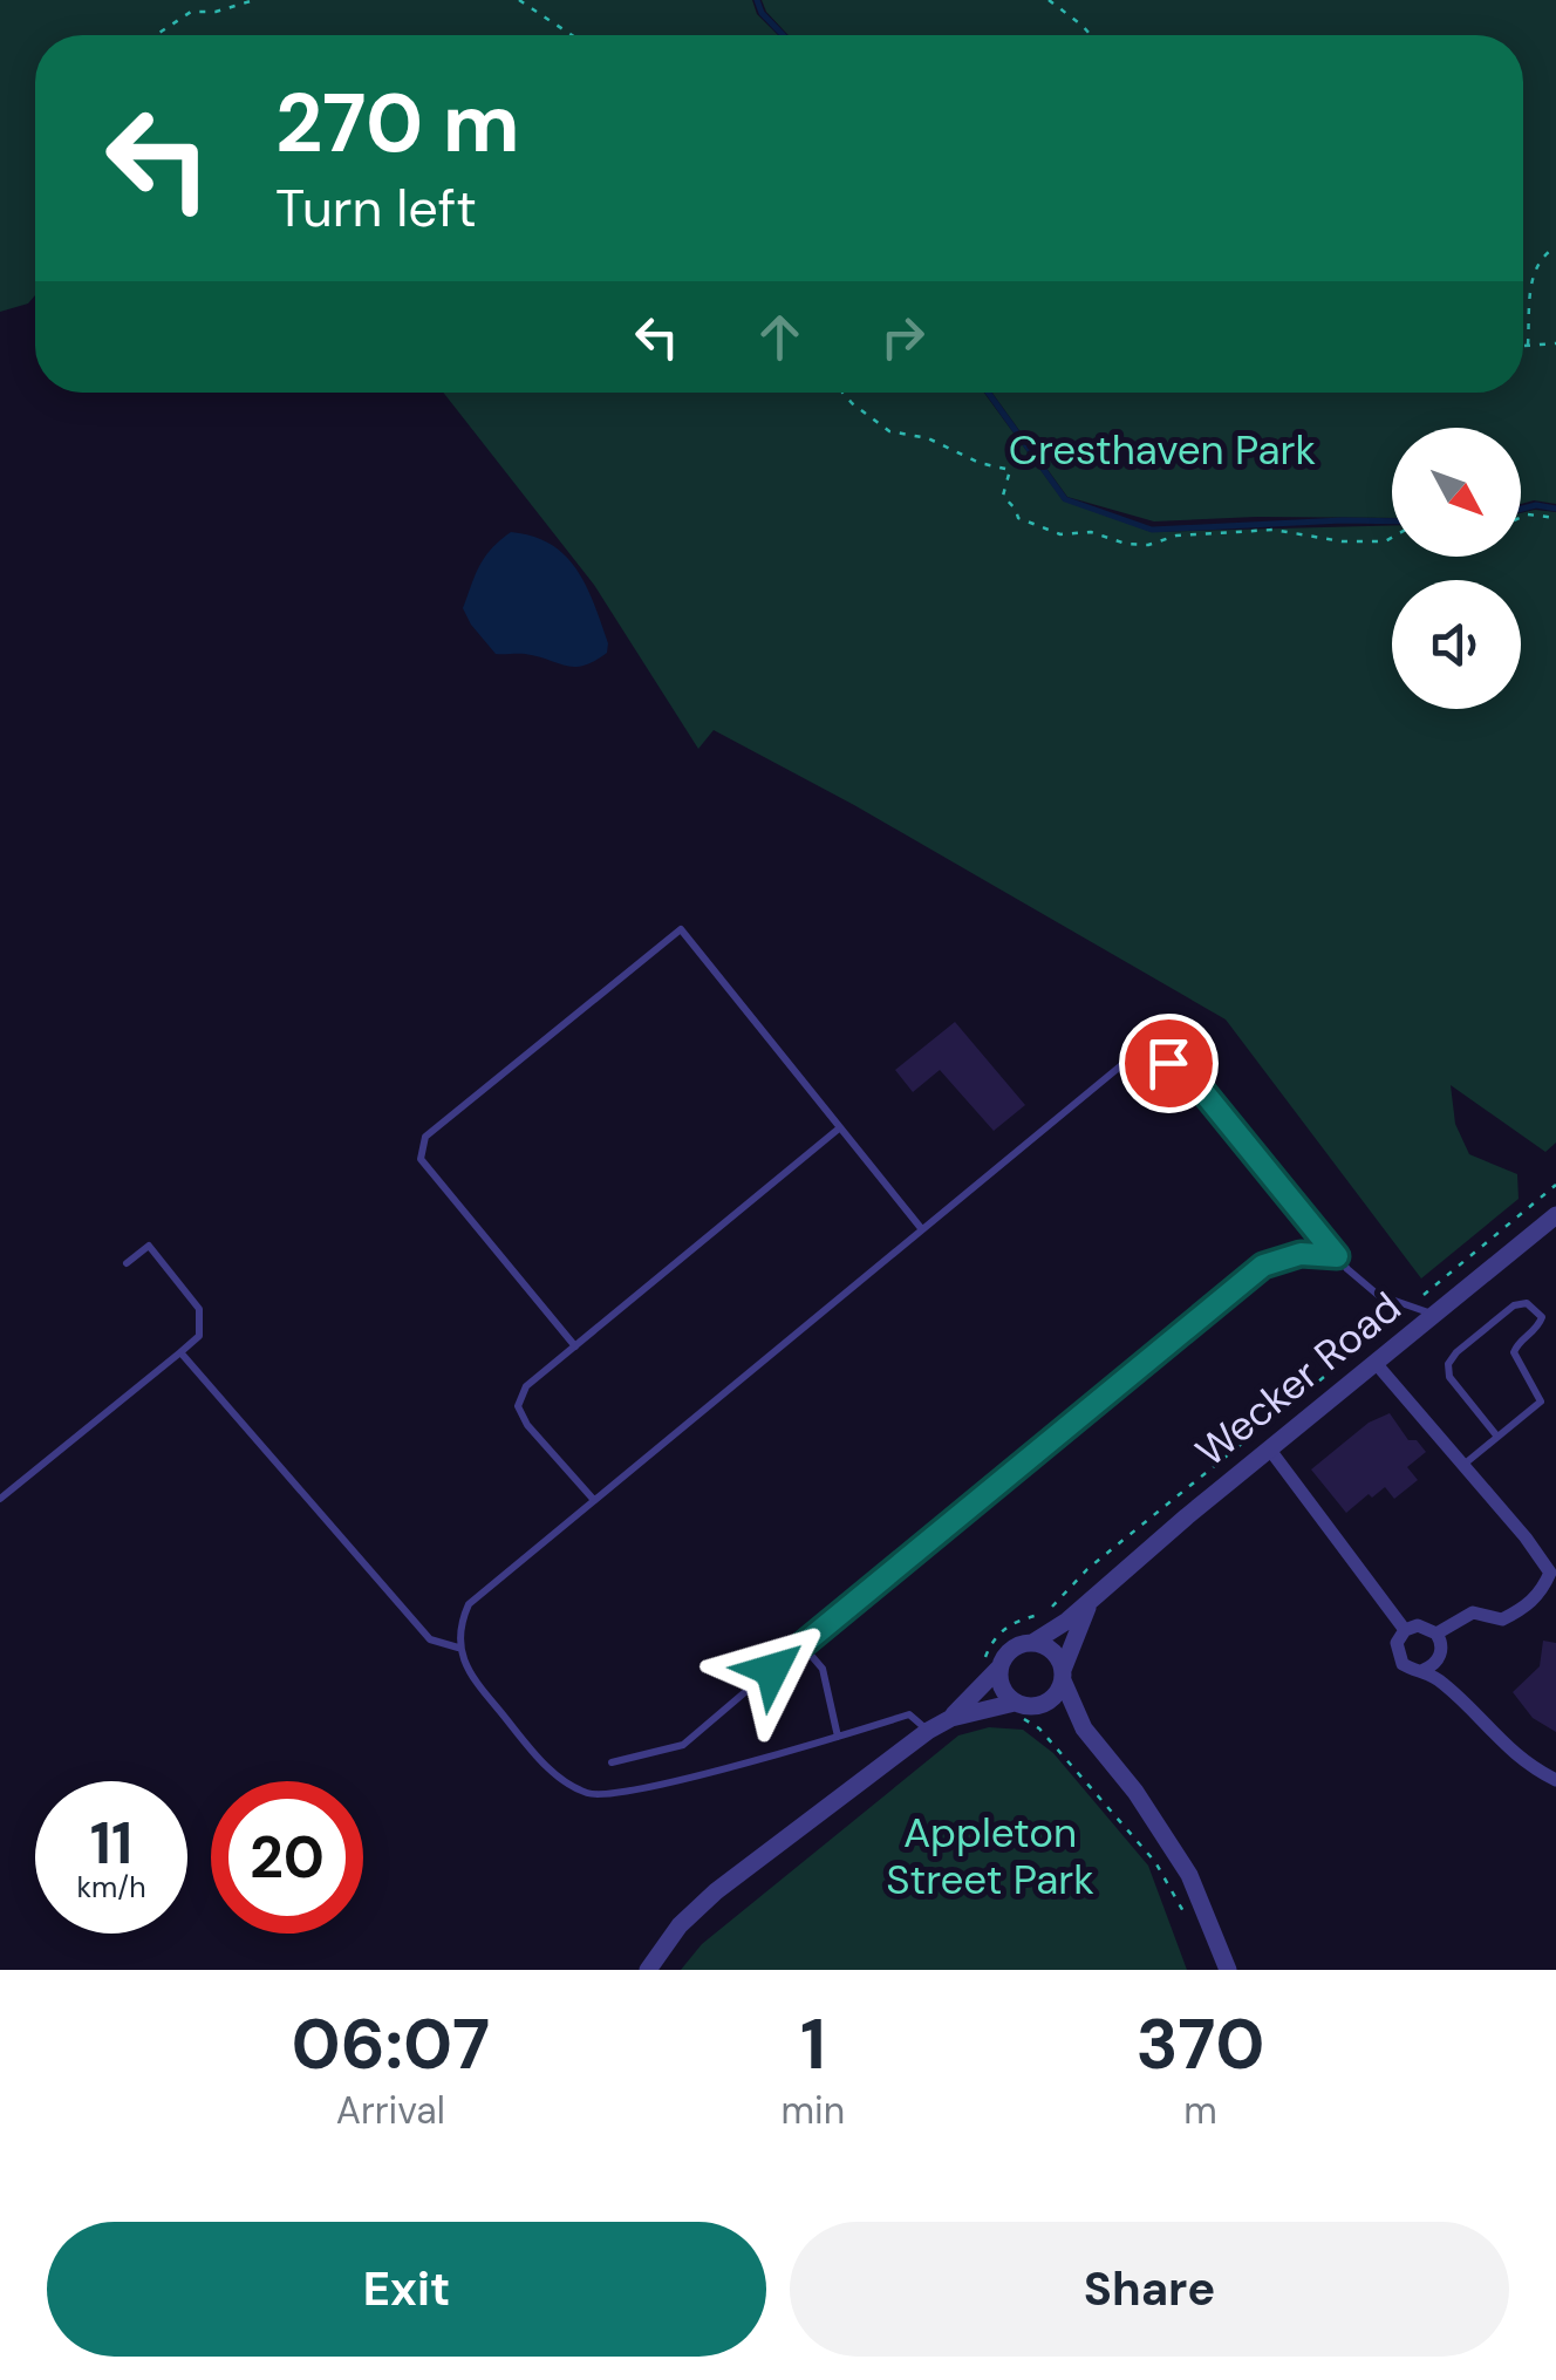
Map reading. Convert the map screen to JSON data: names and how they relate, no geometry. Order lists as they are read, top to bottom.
{
  "streets": {
    "street": ["Wecker Road"]
  },
  "parks": ["Cresthaven Park", "Appleton Street Park"],
  "north": "bottom right",
  "page": {
    "turn": ["270 m", "Turn left"],
    "speed": "11 km/h",
    "limit": "20",
    "eta": [
      "06:07",
      "Arrival",
      "1",
      "min",
      "370",
      "m"
    ],
    "buttons": ["Exit", "Share"]
  }
}
